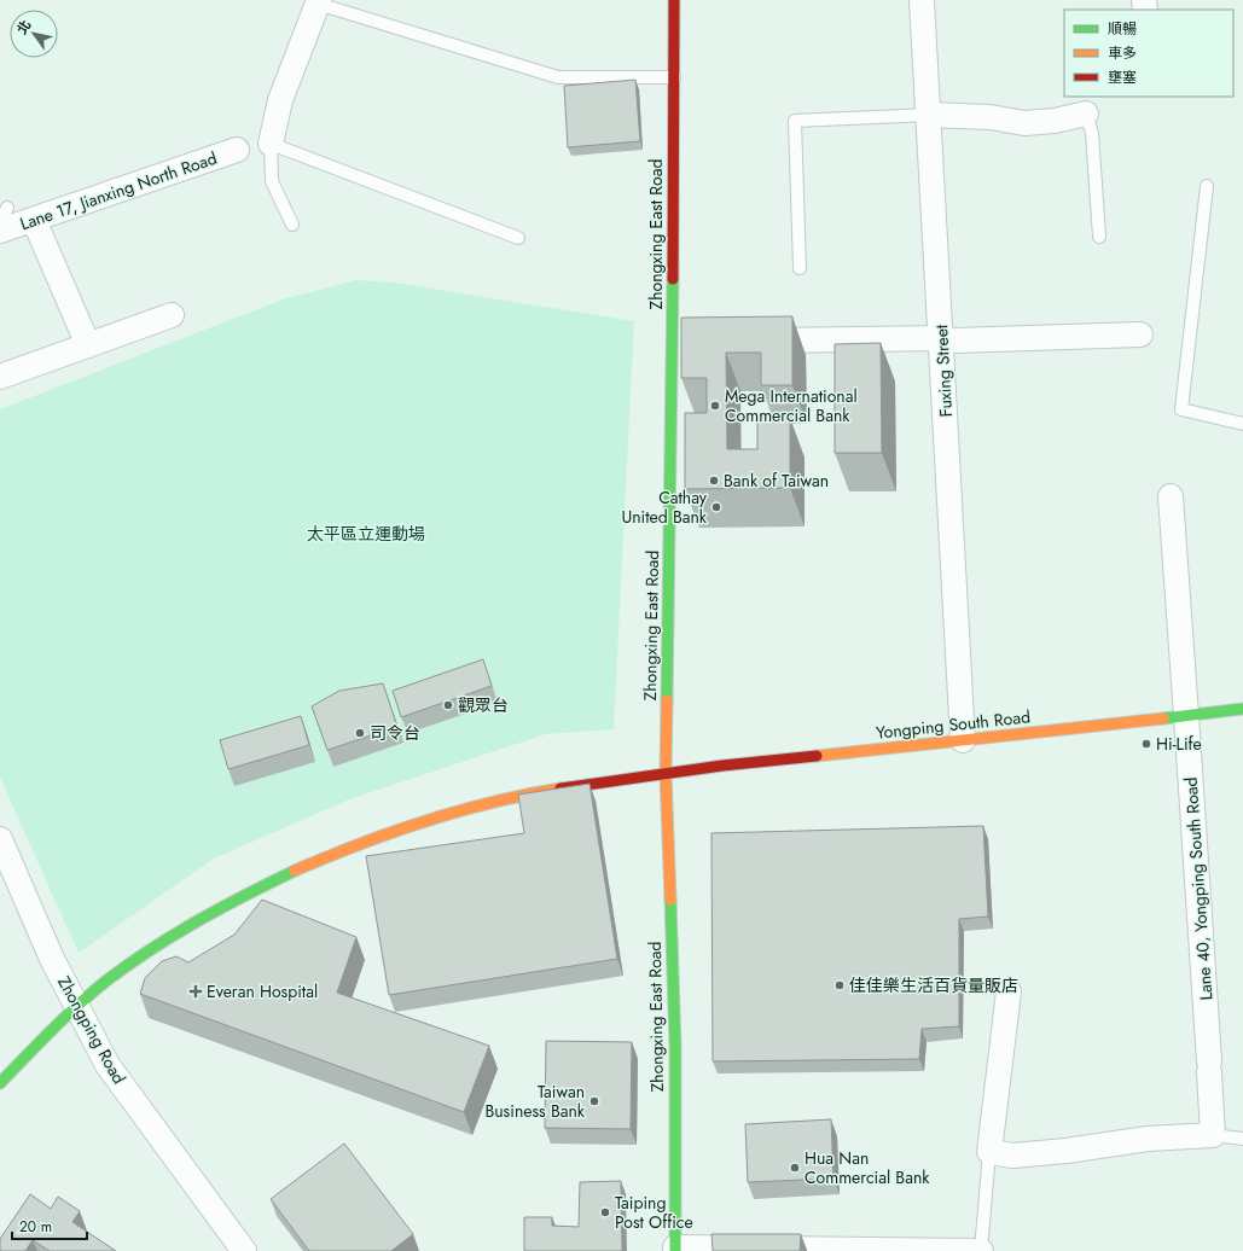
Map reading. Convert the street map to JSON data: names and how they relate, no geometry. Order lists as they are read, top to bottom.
{
  "streets": {
    "street": [
      "Lane 17, Jianxing North Road",
      "Zhongxing East Road",
      "Fuxing Street",
      "Yongping South Road",
      "Lane 40, Yongping South Road",
      "Zhongping Road"
    ]
  },
  "crossings": [
    ["Zhongxing East Road", "Yongping South Road"],
    ["Fuxing Street", "Yongping South Road"],
    ["Yongping South Road", "Lane 40, Yongping South Road"],
    ["Yongping South Road", "Zhongping Road"]
  ],
  "parks": ["太平區立運動場"],
  "places": {
    "other": [
      "Mega International Commercial Bank",
      "Bank of Taiwan",
      "Cathay United Bank",
      "觀眾台",
      "司令台",
      "Hi-Life",
      "佳佳樂生活百貨量販店",
      "Taiwan Business Bank",
      "Hua Nan Commercial Bank",
      "Taiping Post Office"
    ],
    "health": ["Everan Hospital"]
  },
  "legend": ["順暢", "車多", "壅塞"],
  "scale_bar": "20 m",
  "north": "top left"
}
